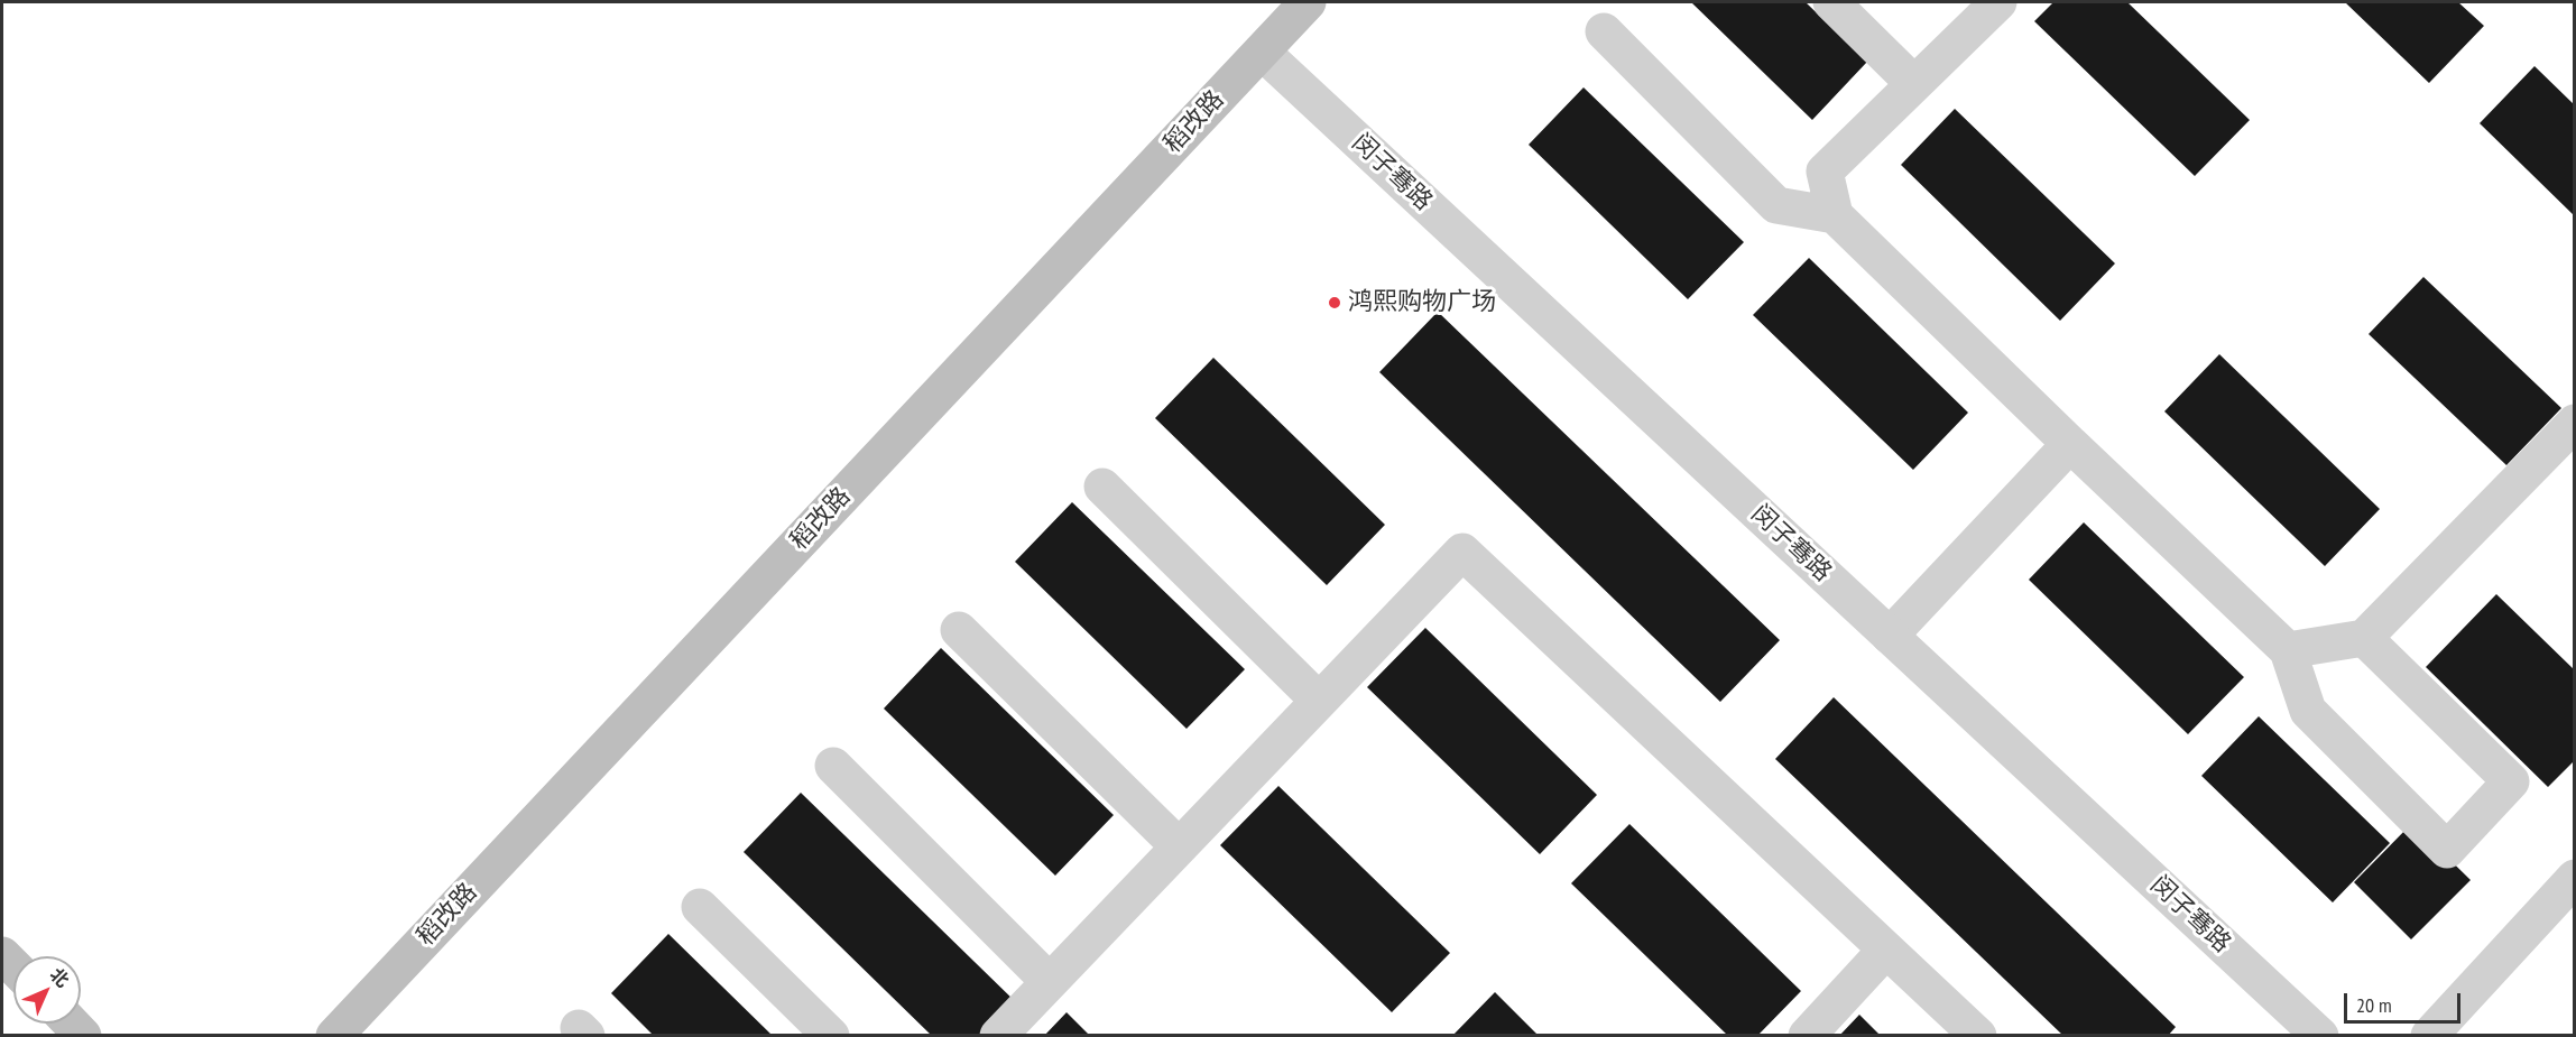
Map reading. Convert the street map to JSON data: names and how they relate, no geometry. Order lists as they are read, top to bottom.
{
  "streets": {
    "main road": ["稻改路"],
    "street": ["闵子骞路"]
  },
  "crossings": [
    ["稻改路", "闵子骞路"]
  ],
  "places": ["鸿熙购物广场"],
  "scale_bar": "20 m",
  "north": "top right"
}
